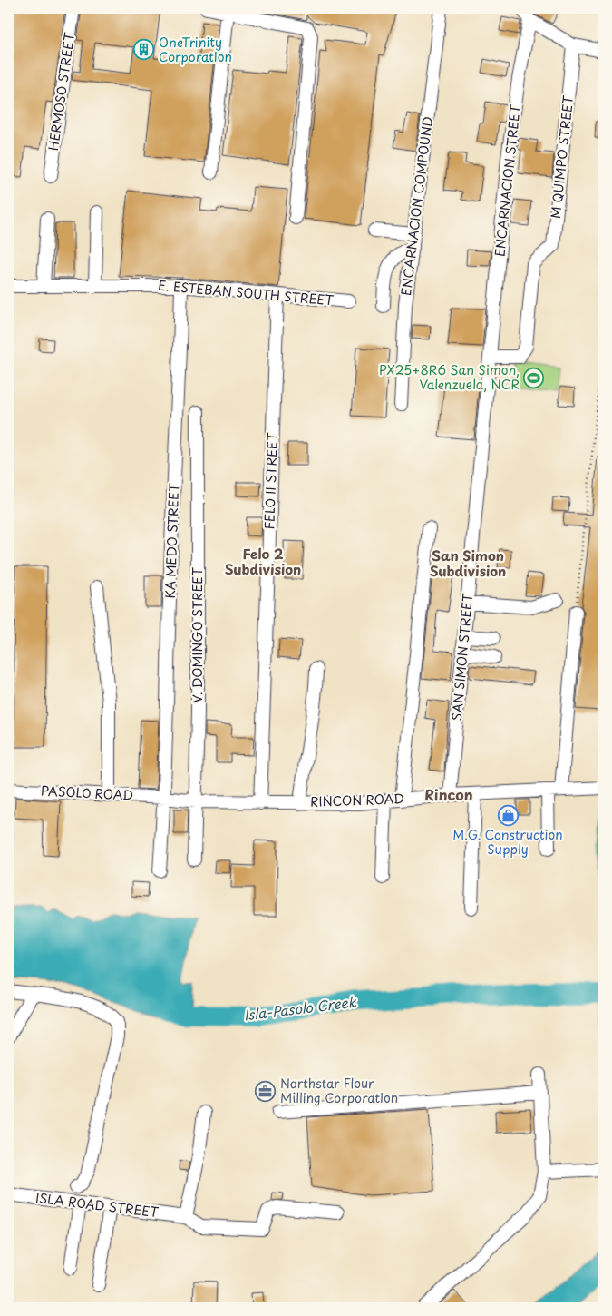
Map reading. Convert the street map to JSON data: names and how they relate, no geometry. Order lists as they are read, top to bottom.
{
  "streets": {
    "street": [
      "HERMOSO STREET",
      "M QUIMPO STREET",
      "ENCARNACION STREET",
      "ENCARNACION COMPOUND",
      "E. ESTEBAN SOUTH STREET",
      "FELO II STREET",
      "KA MEDO STREET",
      "V. DOMINGO STREET",
      "SAN SIMON STREET",
      "PASOLO ROAD",
      "RINCON ROAD",
      "ISLA ROAD STREET"
    ]
  },
  "crossings": [
    ["M QUIMPO STREET", "ENCARNACION STREET"],
    ["M QUIMPO STREET", "SAN SIMON STREET"],
    ["ENCARNACION STREET", "SAN SIMON STREET"],
    ["E. ESTEBAN SOUTH STREET", "FELO II STREET"],
    ["E. ESTEBAN SOUTH STREET", "KA MEDO STREET"],
    ["FELO II STREET", "RINCON ROAD"],
    ["KA MEDO STREET", "PASOLO ROAD"],
    ["KA MEDO STREET", "RINCON ROAD"],
    ["V. DOMINGO STREET", "RINCON ROAD"],
    ["SAN SIMON STREET", "RINCON ROAD"],
    ["PASOLO ROAD", "RINCON ROAD"]
  ],
  "districts": ["Felo 2 Subdivision", "San Simon Subdivision", "Rincon"],
  "water": ["Isla-Pasolo Creek"],
  "places": {
    "building": ["OneTrinity Corporation"],
    "sports": ["PX25+8R6 San Simon, Valenzuela, NCR"],
    "shop": ["M.G. Construction Supply"],
    "office": ["Northstar Flour Milling Corporation"]
  }
}
